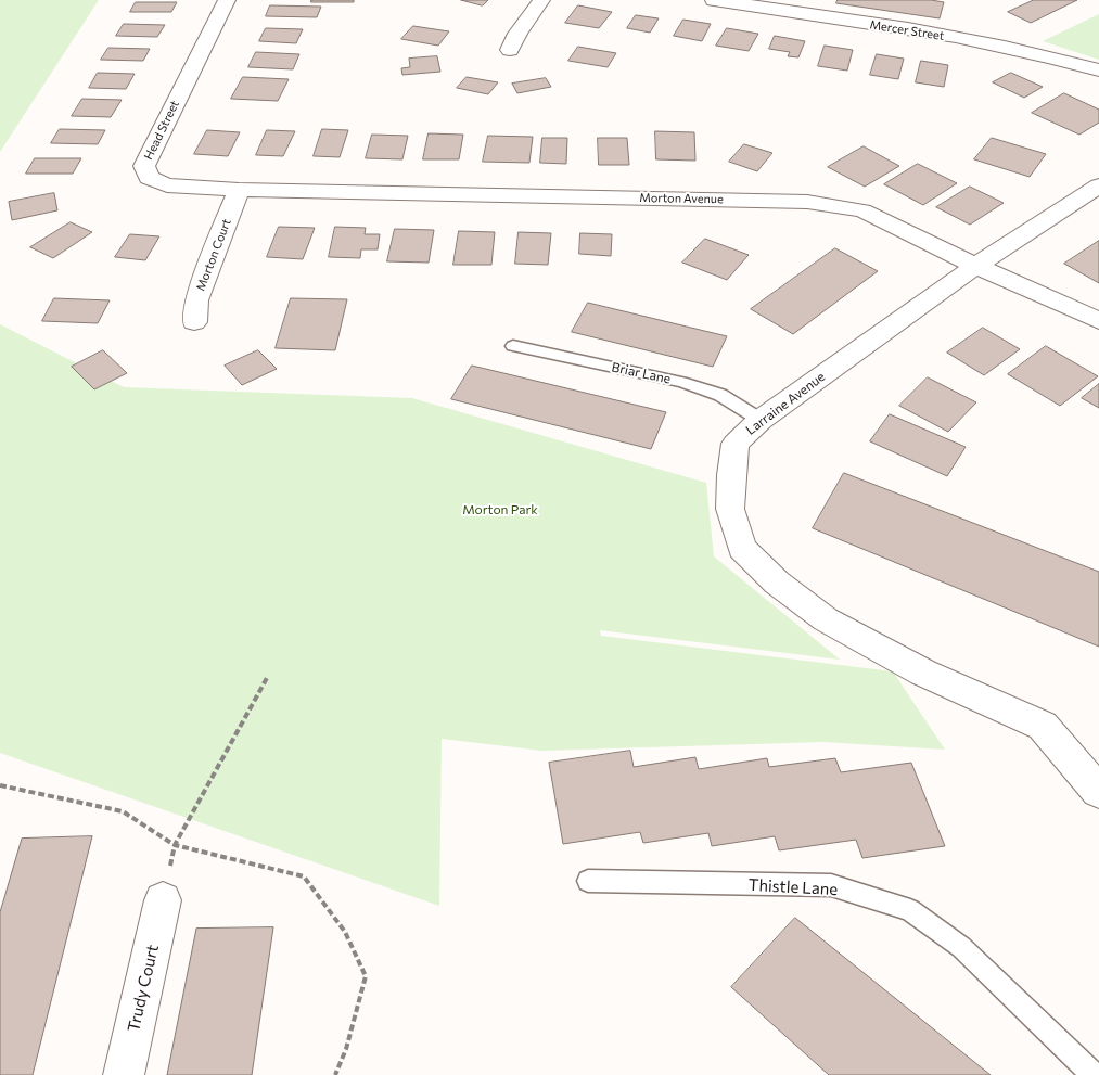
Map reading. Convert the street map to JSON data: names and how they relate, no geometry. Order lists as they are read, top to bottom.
{
  "streets": {
    "street": [
      "Mercer Street",
      "Head Street",
      "Morton Avenue",
      "Morton Court",
      "Larraine Avenue",
      "Trudy Court"
    ],
    "lane": ["Briar Lane", "Thistle Lane"]
  },
  "crossings": [
    ["Head Street", "Morton Avenue"],
    ["Head Street", "Morton Court"],
    ["Morton Avenue", "Morton Court"],
    ["Morton Avenue", "Larraine Avenue"],
    ["Briar Lane", "Larraine Avenue"]
  ],
  "parks": ["Morton Park"]
}
